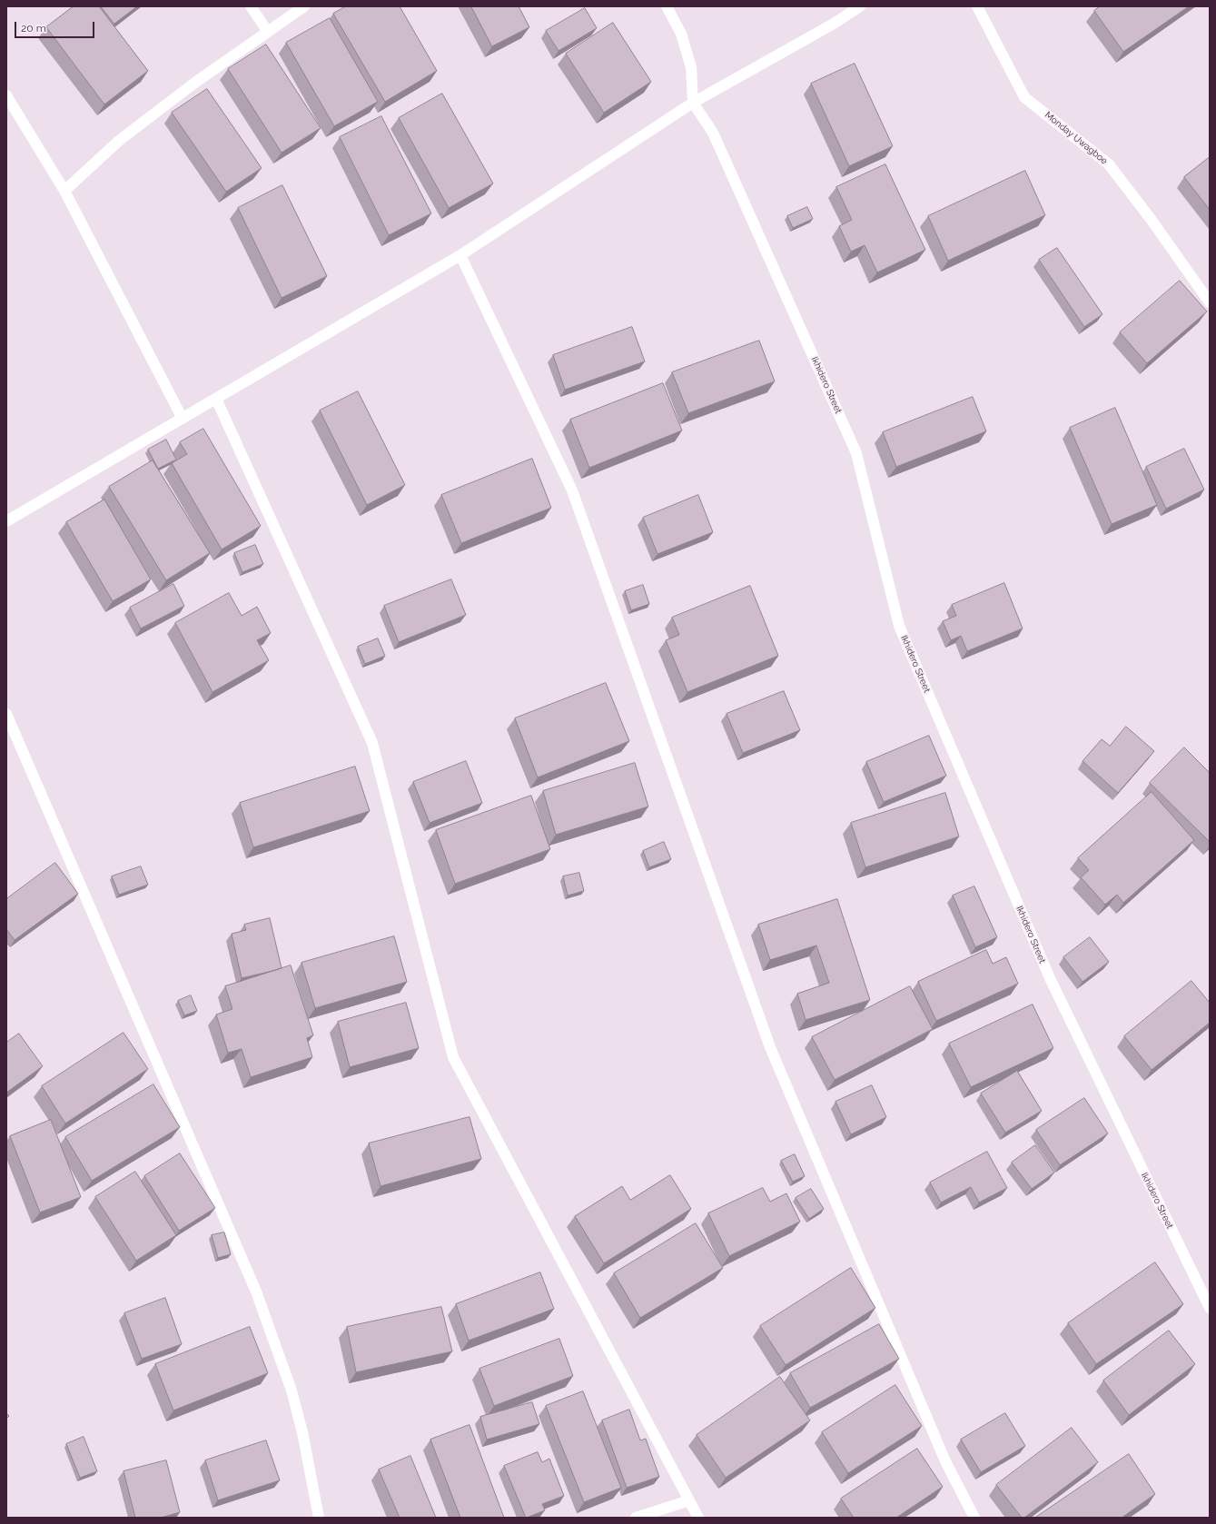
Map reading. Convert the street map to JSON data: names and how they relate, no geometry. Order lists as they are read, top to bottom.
{
  "streets": {
    "street": ["Monday Uwagboe", "Ikhidero Street"]
  },
  "scale_bar": "20 m"
}
